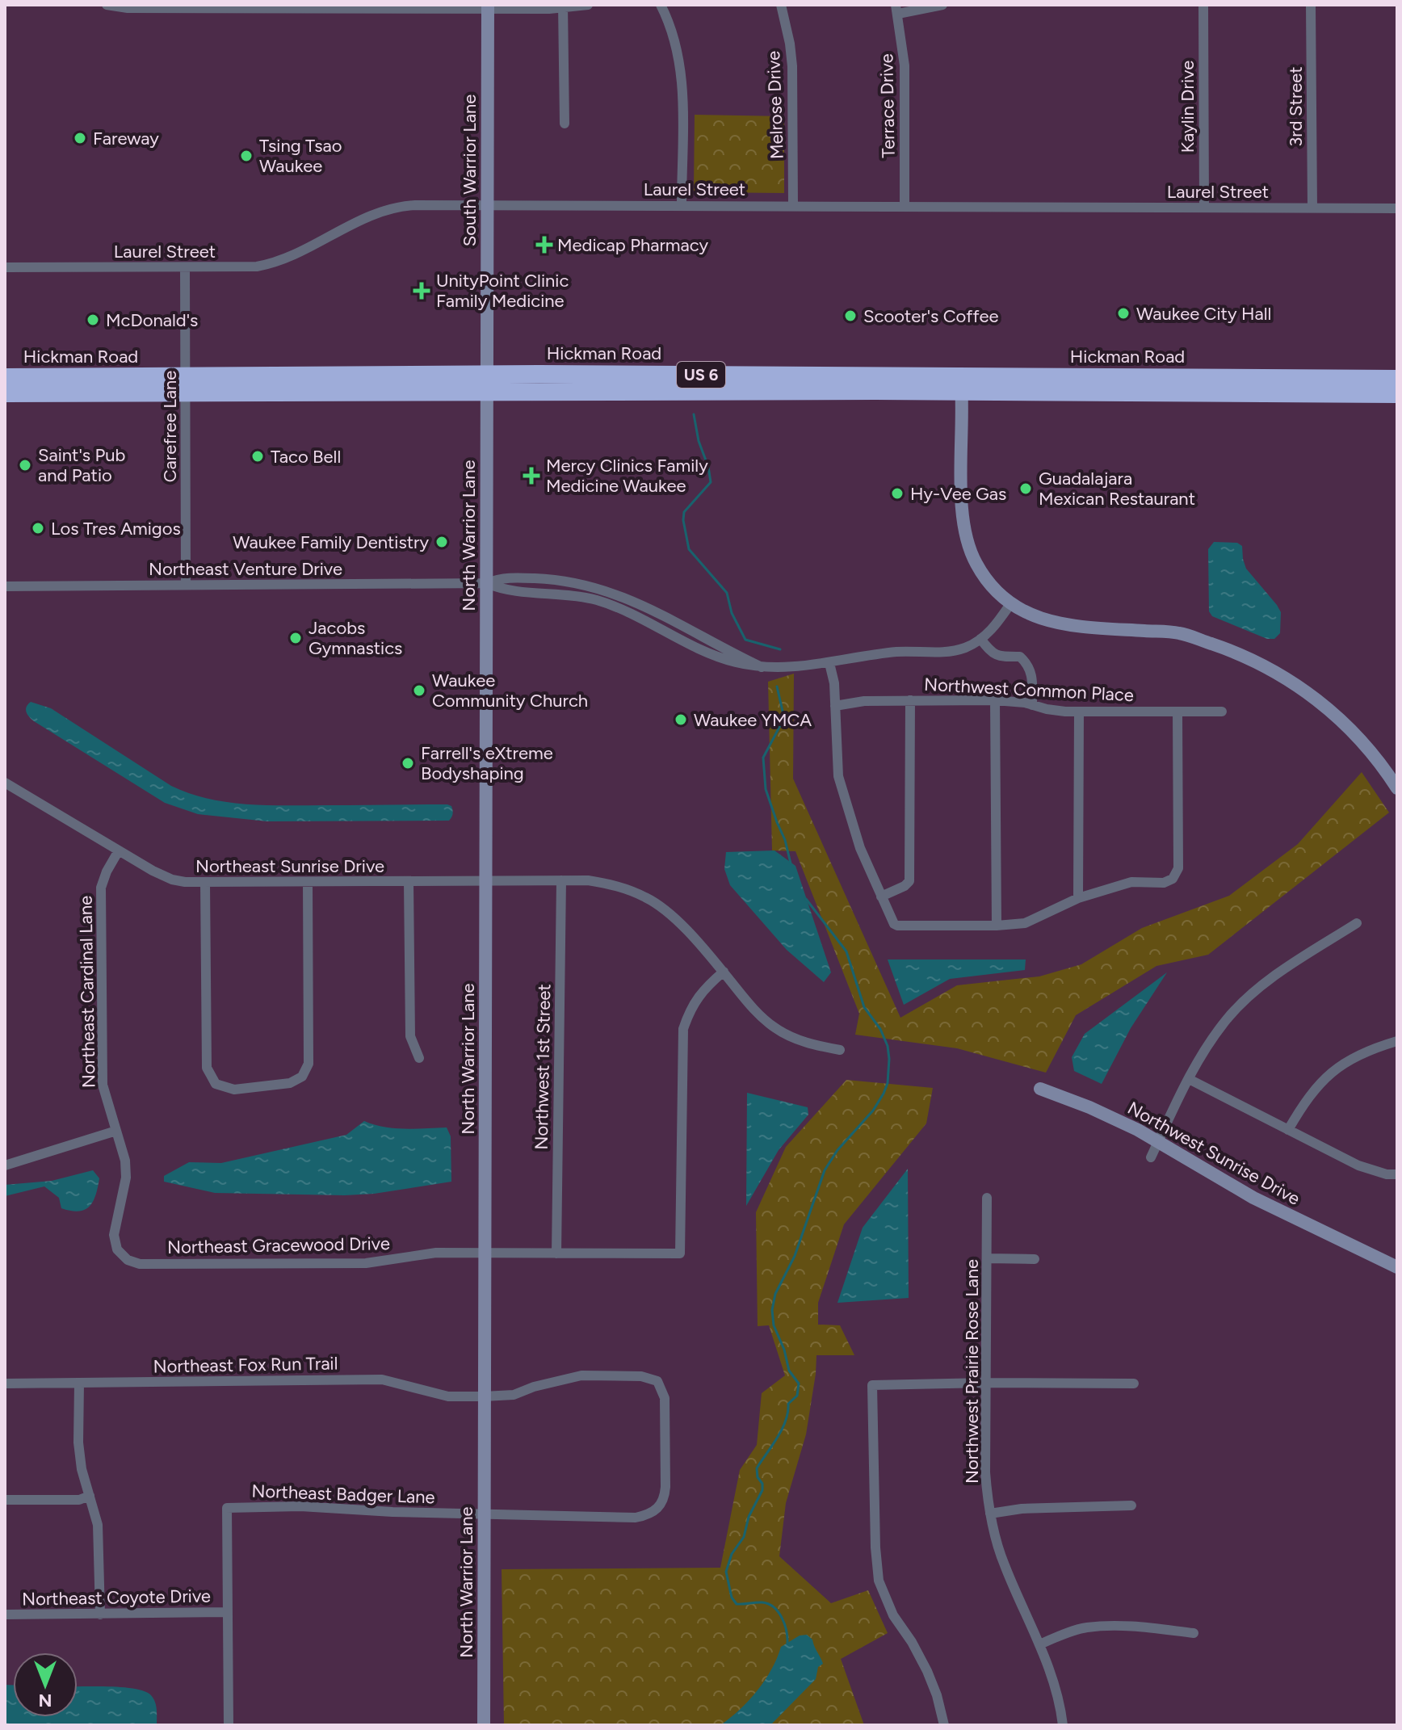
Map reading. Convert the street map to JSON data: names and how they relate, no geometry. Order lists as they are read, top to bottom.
{
  "streets": {
    "highway": ["Hickman Road", "US 6"],
    "street": [
      "Melrose Drive",
      "Terrace Drive",
      "Kaylin Drive",
      "3rd Street",
      "South Warrior Lane",
      "Laurel Street",
      "Carefree Lane",
      "North Warrior Lane",
      "Northeast Venture Drive",
      "Northwest Common Place",
      "Northeast Sunrise Drive",
      "Northeast Cardinal Lane",
      "Northwest 1st Street",
      "Northwest Sunrise Drive",
      "Northeast Gracewood Drive",
      "Northeast Fox Run Trail",
      "Northwest Prairie Rose Lane",
      "Northeast Badger Lane",
      "Northeast Coyote Drive"
    ]
  },
  "crossings": [
    ["Melrose Drive", "Laurel Street"],
    ["Terrace Drive", "Laurel Street"],
    ["Kaylin Drive", "Laurel Street"],
    ["3rd Street", "Laurel Street"],
    ["South Warrior Lane", "Laurel Street"],
    ["South Warrior Lane", "Hickman Road"],
    ["South Warrior Lane", "North Warrior Lane"],
    ["Laurel Street", "Carefree Lane"],
    ["Hickman Road", "Carefree Lane"],
    ["Hickman Road", "North Warrior Lane"],
    ["Carefree Lane", "Northeast Venture Drive"],
    ["North Warrior Lane", "Northeast Venture Drive"],
    ["North Warrior Lane", "Northeast Sunrise Drive"],
    ["North Warrior Lane", "Northeast Gracewood Drive"],
    ["North Warrior Lane", "Northeast Fox Run Trail"],
    ["North Warrior Lane", "Northeast Badger Lane"],
    ["Northeast Sunrise Drive", "Northeast Cardinal Lane"],
    ["Northeast Cardinal Lane", "Northeast Gracewood Drive"],
    ["Northwest 1st Street", "Northeast Gracewood Drive"],
    ["Northeast Fox Run Trail", "Northeast Badger Lane"],
    ["Northeast Badger Lane", "Northeast Coyote Drive"]
  ],
  "places": {
    "other": [
      "Fareway",
      "Tsing Tsao Waukee",
      "Waukee City Hall",
      "Scooter's Coffee",
      "McDonald's",
      "Taco Bell",
      "Saint's Pub and Patio",
      "Guadalajara Mexican Restaurant",
      "Hy-Vee Gas",
      "Los Tres Amigos",
      "Waukee Family Dentistry",
      "Jacobs Gymnastics",
      "Waukee Community Church",
      "Waukee YMCA",
      "Farrell's eXtreme Bodyshaping"
    ],
    "health": ["Medicap Pharmacy", "UnityPoint Clinic Family Medicine", "Mercy Clinics Family Medicine Waukee"]
  },
  "north": "bottom"
}
